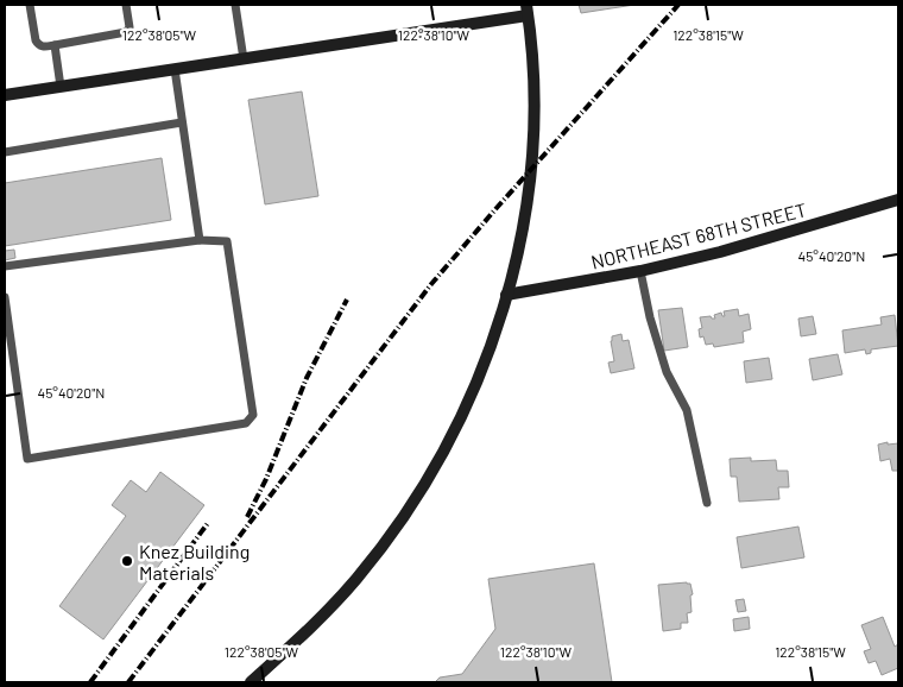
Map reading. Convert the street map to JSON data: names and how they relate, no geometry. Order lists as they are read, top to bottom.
{
  "streets": {
    "street": ["NORTHEAST 68TH STREET"]
  },
  "places": ["Knez Building Materials"],
  "coordinates": [
    "122°38'05\"W",
    "122°38'10\"W",
    "122°38'15\"W",
    "45°40'20\"N"
  ]
}
